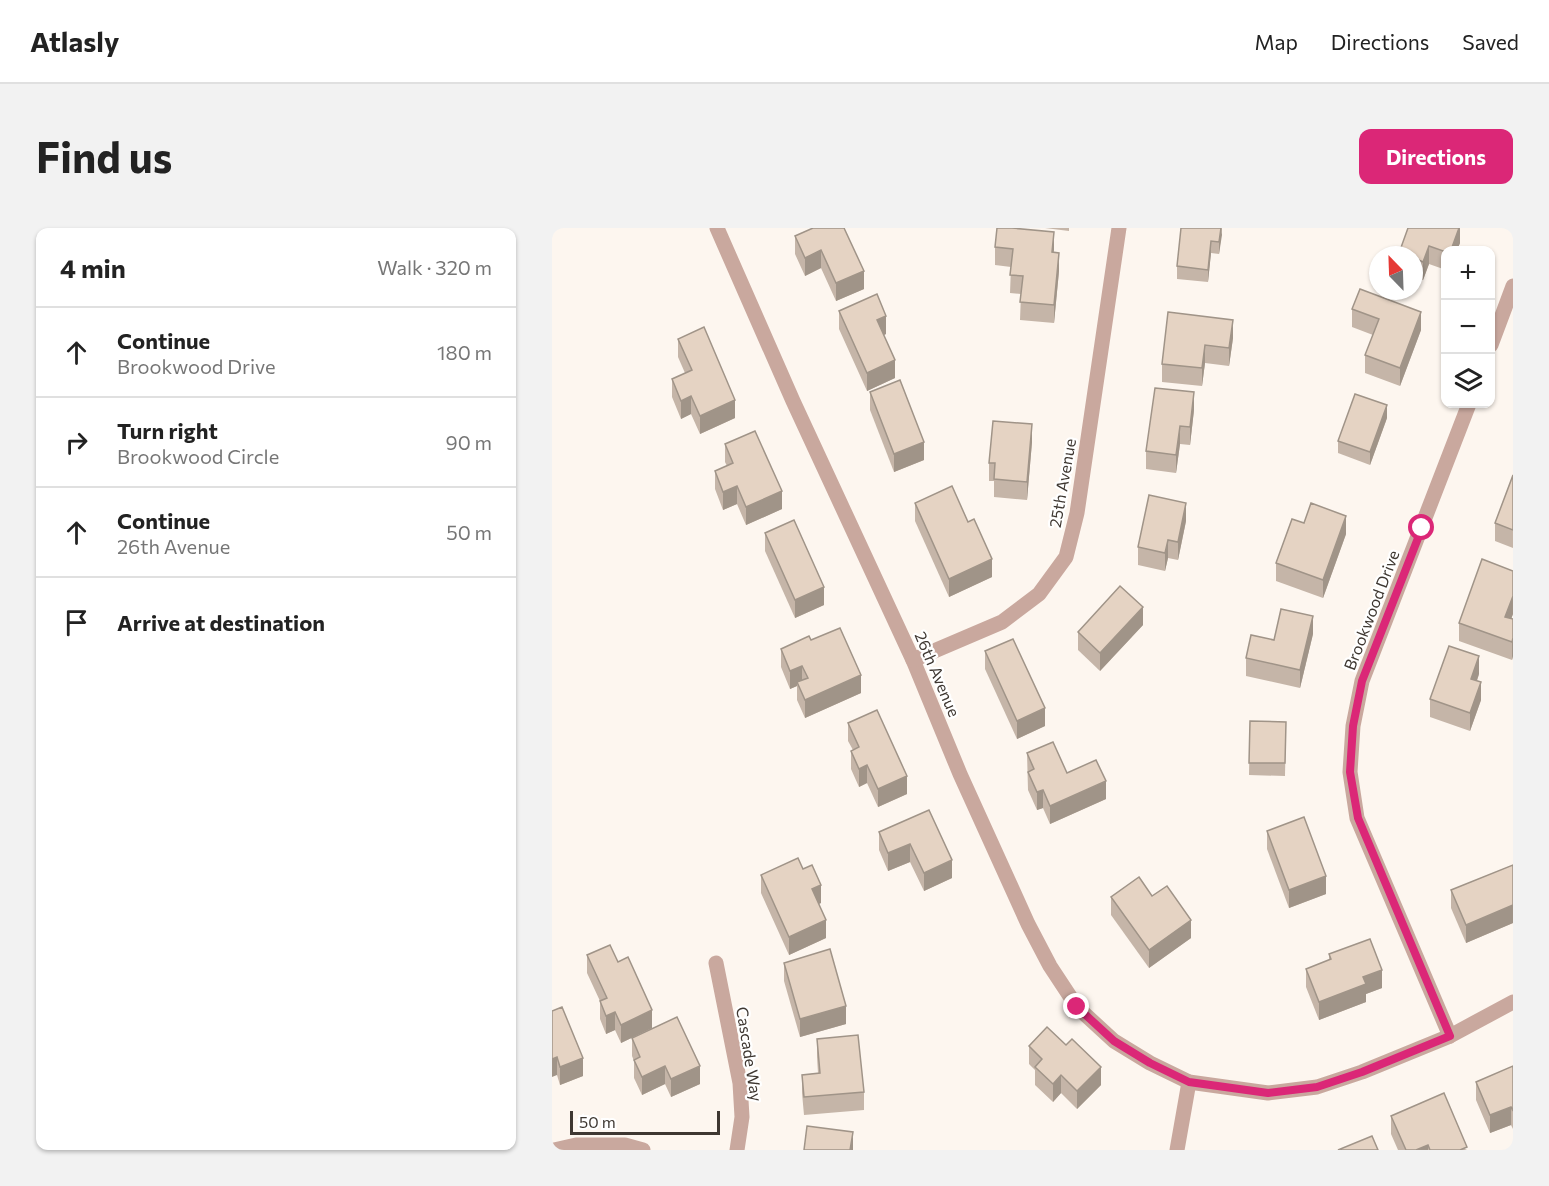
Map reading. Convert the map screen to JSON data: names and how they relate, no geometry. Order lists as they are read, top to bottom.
{
  "streets": {
    "street": [
      "25th Avenue",
      "Brookwood Drive",
      "26th Avenue",
      "Cascade Way"
    ]
  },
  "crossings": [
    ["25th Avenue", "26th Avenue"],
    ["Brookwood Drive", "26th Avenue"]
  ],
  "scale_bar": "50 m",
  "north": "top left",
  "page": {
    "header": "Atlasly",
    "nav": ["Map", "Directions", "Saved"],
    "buttons": "Directions",
    "title": "Find us",
    "heading": ["4 min", "Walk · 320 m"],
    "map_buttons": ["+", "−"],
    "list": [
      ["Continue", "Brookwood Drive", "180 m"],
      ["Turn right", "Brookwood Circle", "90 m"],
      ["Continue", "26th Avenue", "50 m"],
      "Arrive at destination"
    ],
    "scale": "50 m"
  }
}
